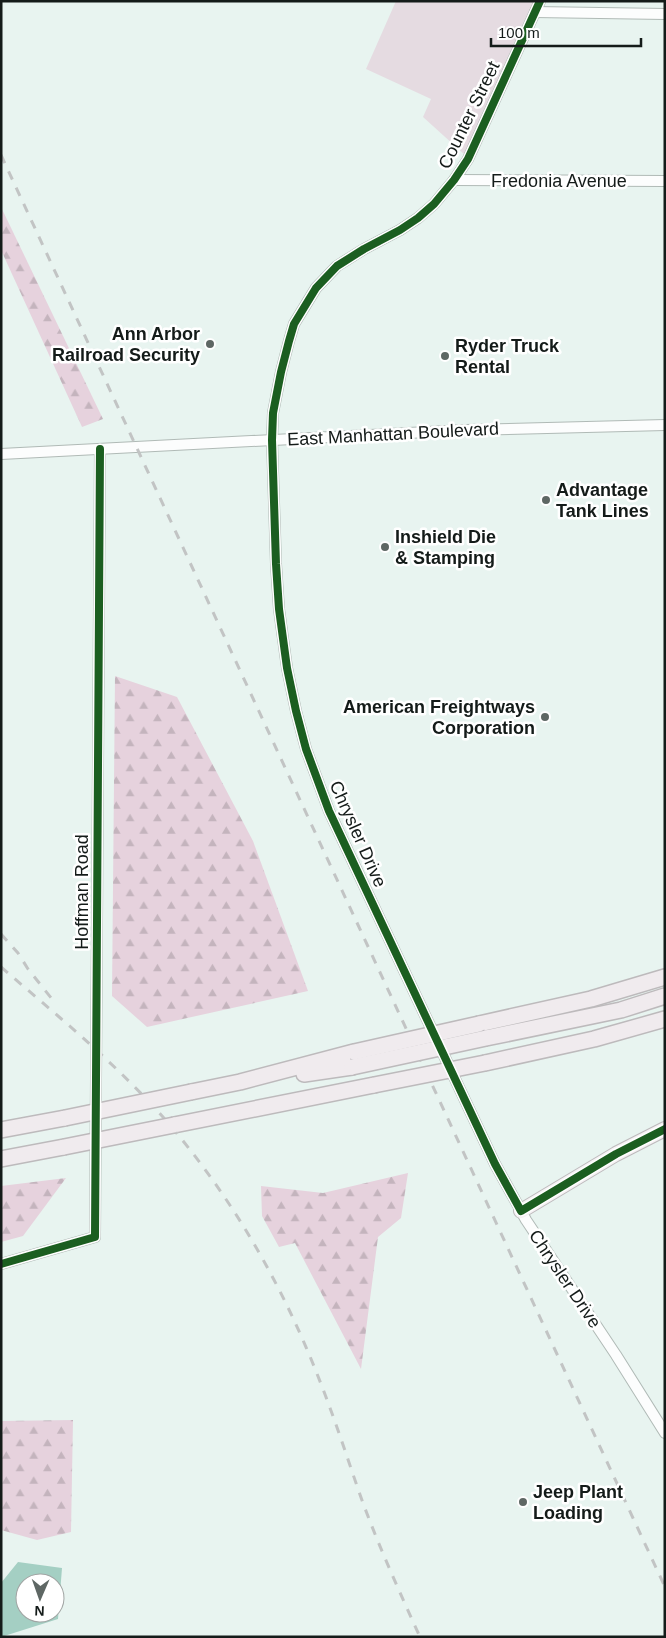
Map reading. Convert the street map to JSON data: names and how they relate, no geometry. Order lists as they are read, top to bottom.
{
  "streets": {
    "street": [
      "Counter Street",
      "Fredonia Avenue",
      "East Manhattan Boulevard",
      "Chrysler Drive",
      "Hoffman Road"
    ]
  },
  "crossings": [
    ["Counter Street", "Fredonia Avenue"],
    ["Counter Street", "East Manhattan Boulevard"],
    ["Counter Street", "Chrysler Drive"],
    ["East Manhattan Boulevard", "Chrysler Drive"],
    ["East Manhattan Boulevard", "Hoffman Road"]
  ],
  "places": [
    "Ann Arbor Railroad Security",
    "Ryder Truck Rental",
    "Advantage Tank Lines",
    "Inshield Die & Stamping",
    "American Freightways Corporation",
    "Jeep Plant Loading"
  ],
  "scale_bar": "100 m",
  "north": "bottom"
}
